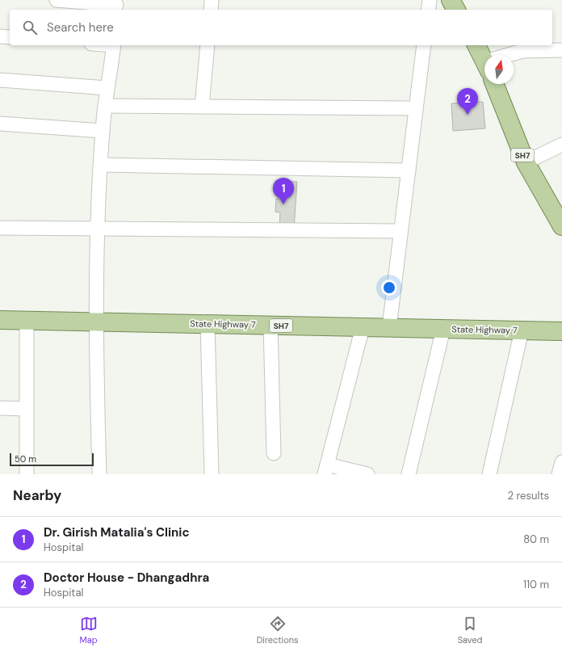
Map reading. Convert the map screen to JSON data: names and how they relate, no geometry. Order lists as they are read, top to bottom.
{
  "streets": {
    "main road": ["SH7", "State Highway 7"]
  },
  "scale_bar": "50 m",
  "north": "top",
  "page": {
    "search": "Search here",
    "pins": ["2", "1"],
    "scale": "50 m",
    "heading": ["Nearby", "2 results"],
    "list": [
      {
        "mark": "1",
        "name": "Dr. Girish Matalia's Clinic",
        "note": "Hospital",
        "value": "80 m"
      },
      {
        "mark": "2",
        "name": "Doctor House - Dhangadhra",
        "note": "Hospital",
        "value": "110 m"
      }
    ],
    "nav": ["Map", "Directions", "Saved"]
  }
}
